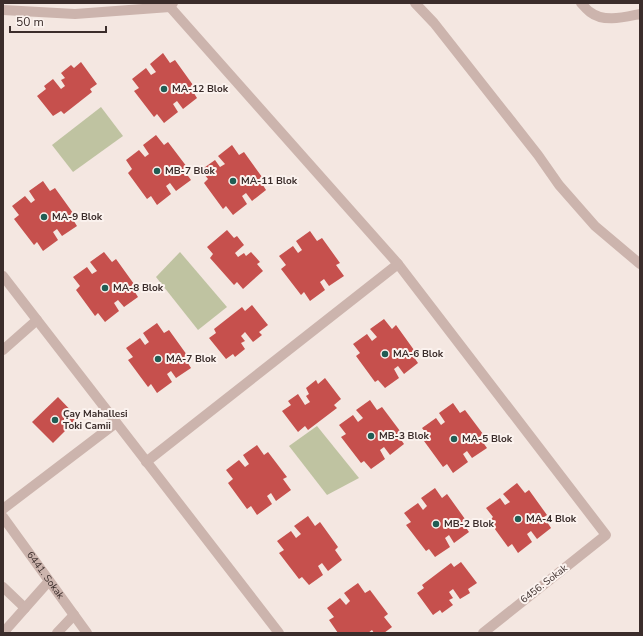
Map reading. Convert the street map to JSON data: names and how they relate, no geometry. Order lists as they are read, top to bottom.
{
  "streets": {
    "street": ["6441. Sokak", "6456. Sokak"]
  },
  "places": [
    "MA-12 Blok",
    "MB-7 Blok",
    "MA-11 Blok",
    "MA-9 Blok",
    "MA-8 Blok",
    "MA-6 Blok",
    "MA-7 Blok",
    "Çay Mahallesi Toki Camii",
    "MB-3 Blok",
    "MA-5 Blok",
    "MA-4 Blok",
    "MB-2 Blok"
  ],
  "scale_bar": "50 m"
}
